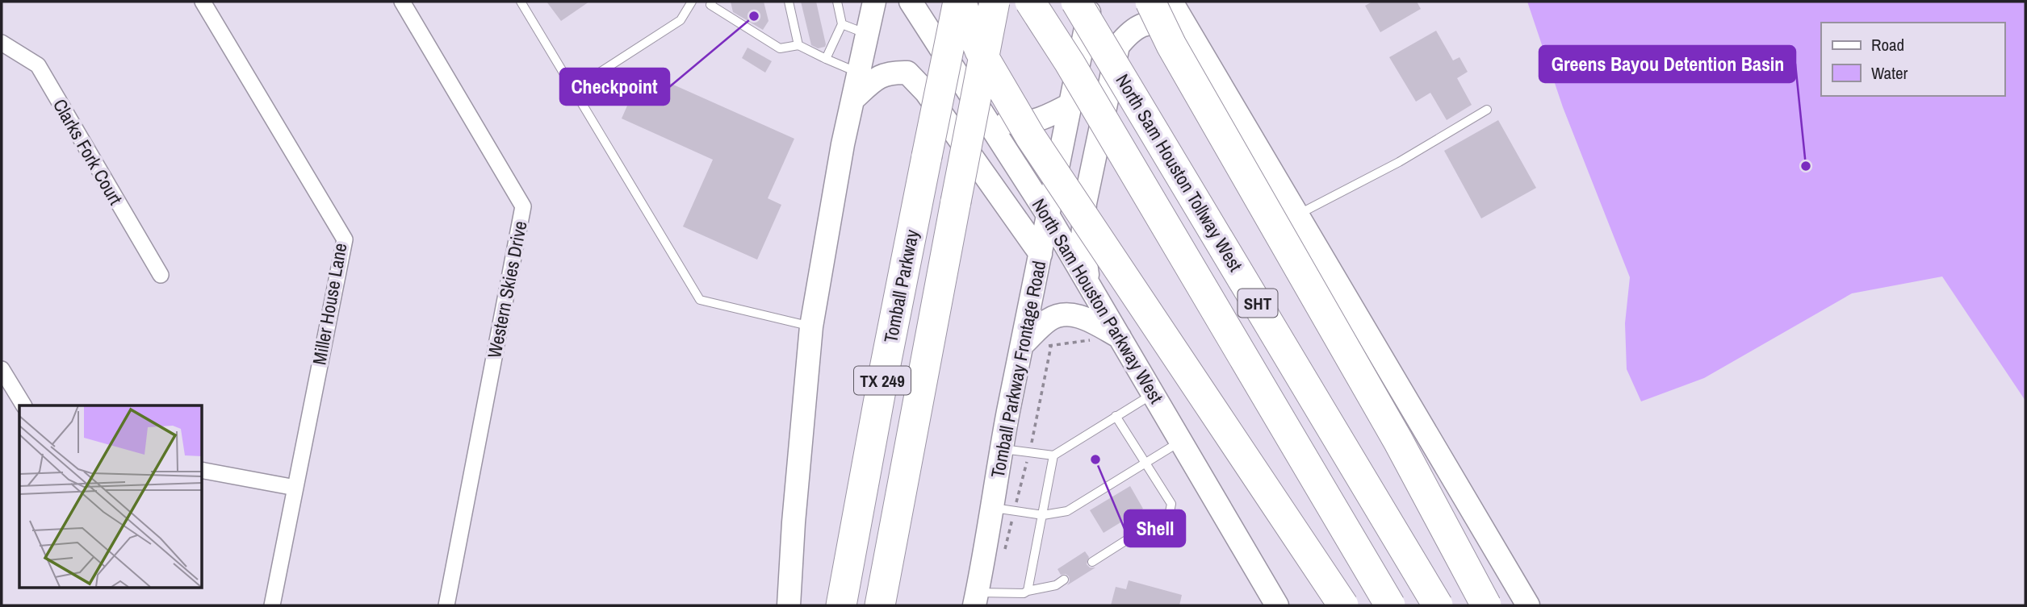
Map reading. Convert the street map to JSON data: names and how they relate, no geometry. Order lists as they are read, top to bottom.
{
  "streets": {
    "highway": [
      "North Sam Houston Tollway West",
      "Tomball Parkway",
      "SHT",
      "TX 249"
    ],
    "main road": ["North Sam Houston Parkway West", "Tomball Parkway Frontage Road"],
    "street": ["Clarks Fork Court", "Western Skies Drive", "Miller House Lane"]
  },
  "crossings": [
    ["North Sam Houston Parkway West", "Tomball Parkway Frontage Road"]
  ],
  "places": ["Checkpoint", "Greens Bayou Detention Basin", "Shell"],
  "legend": ["Road", "Water"]
}
